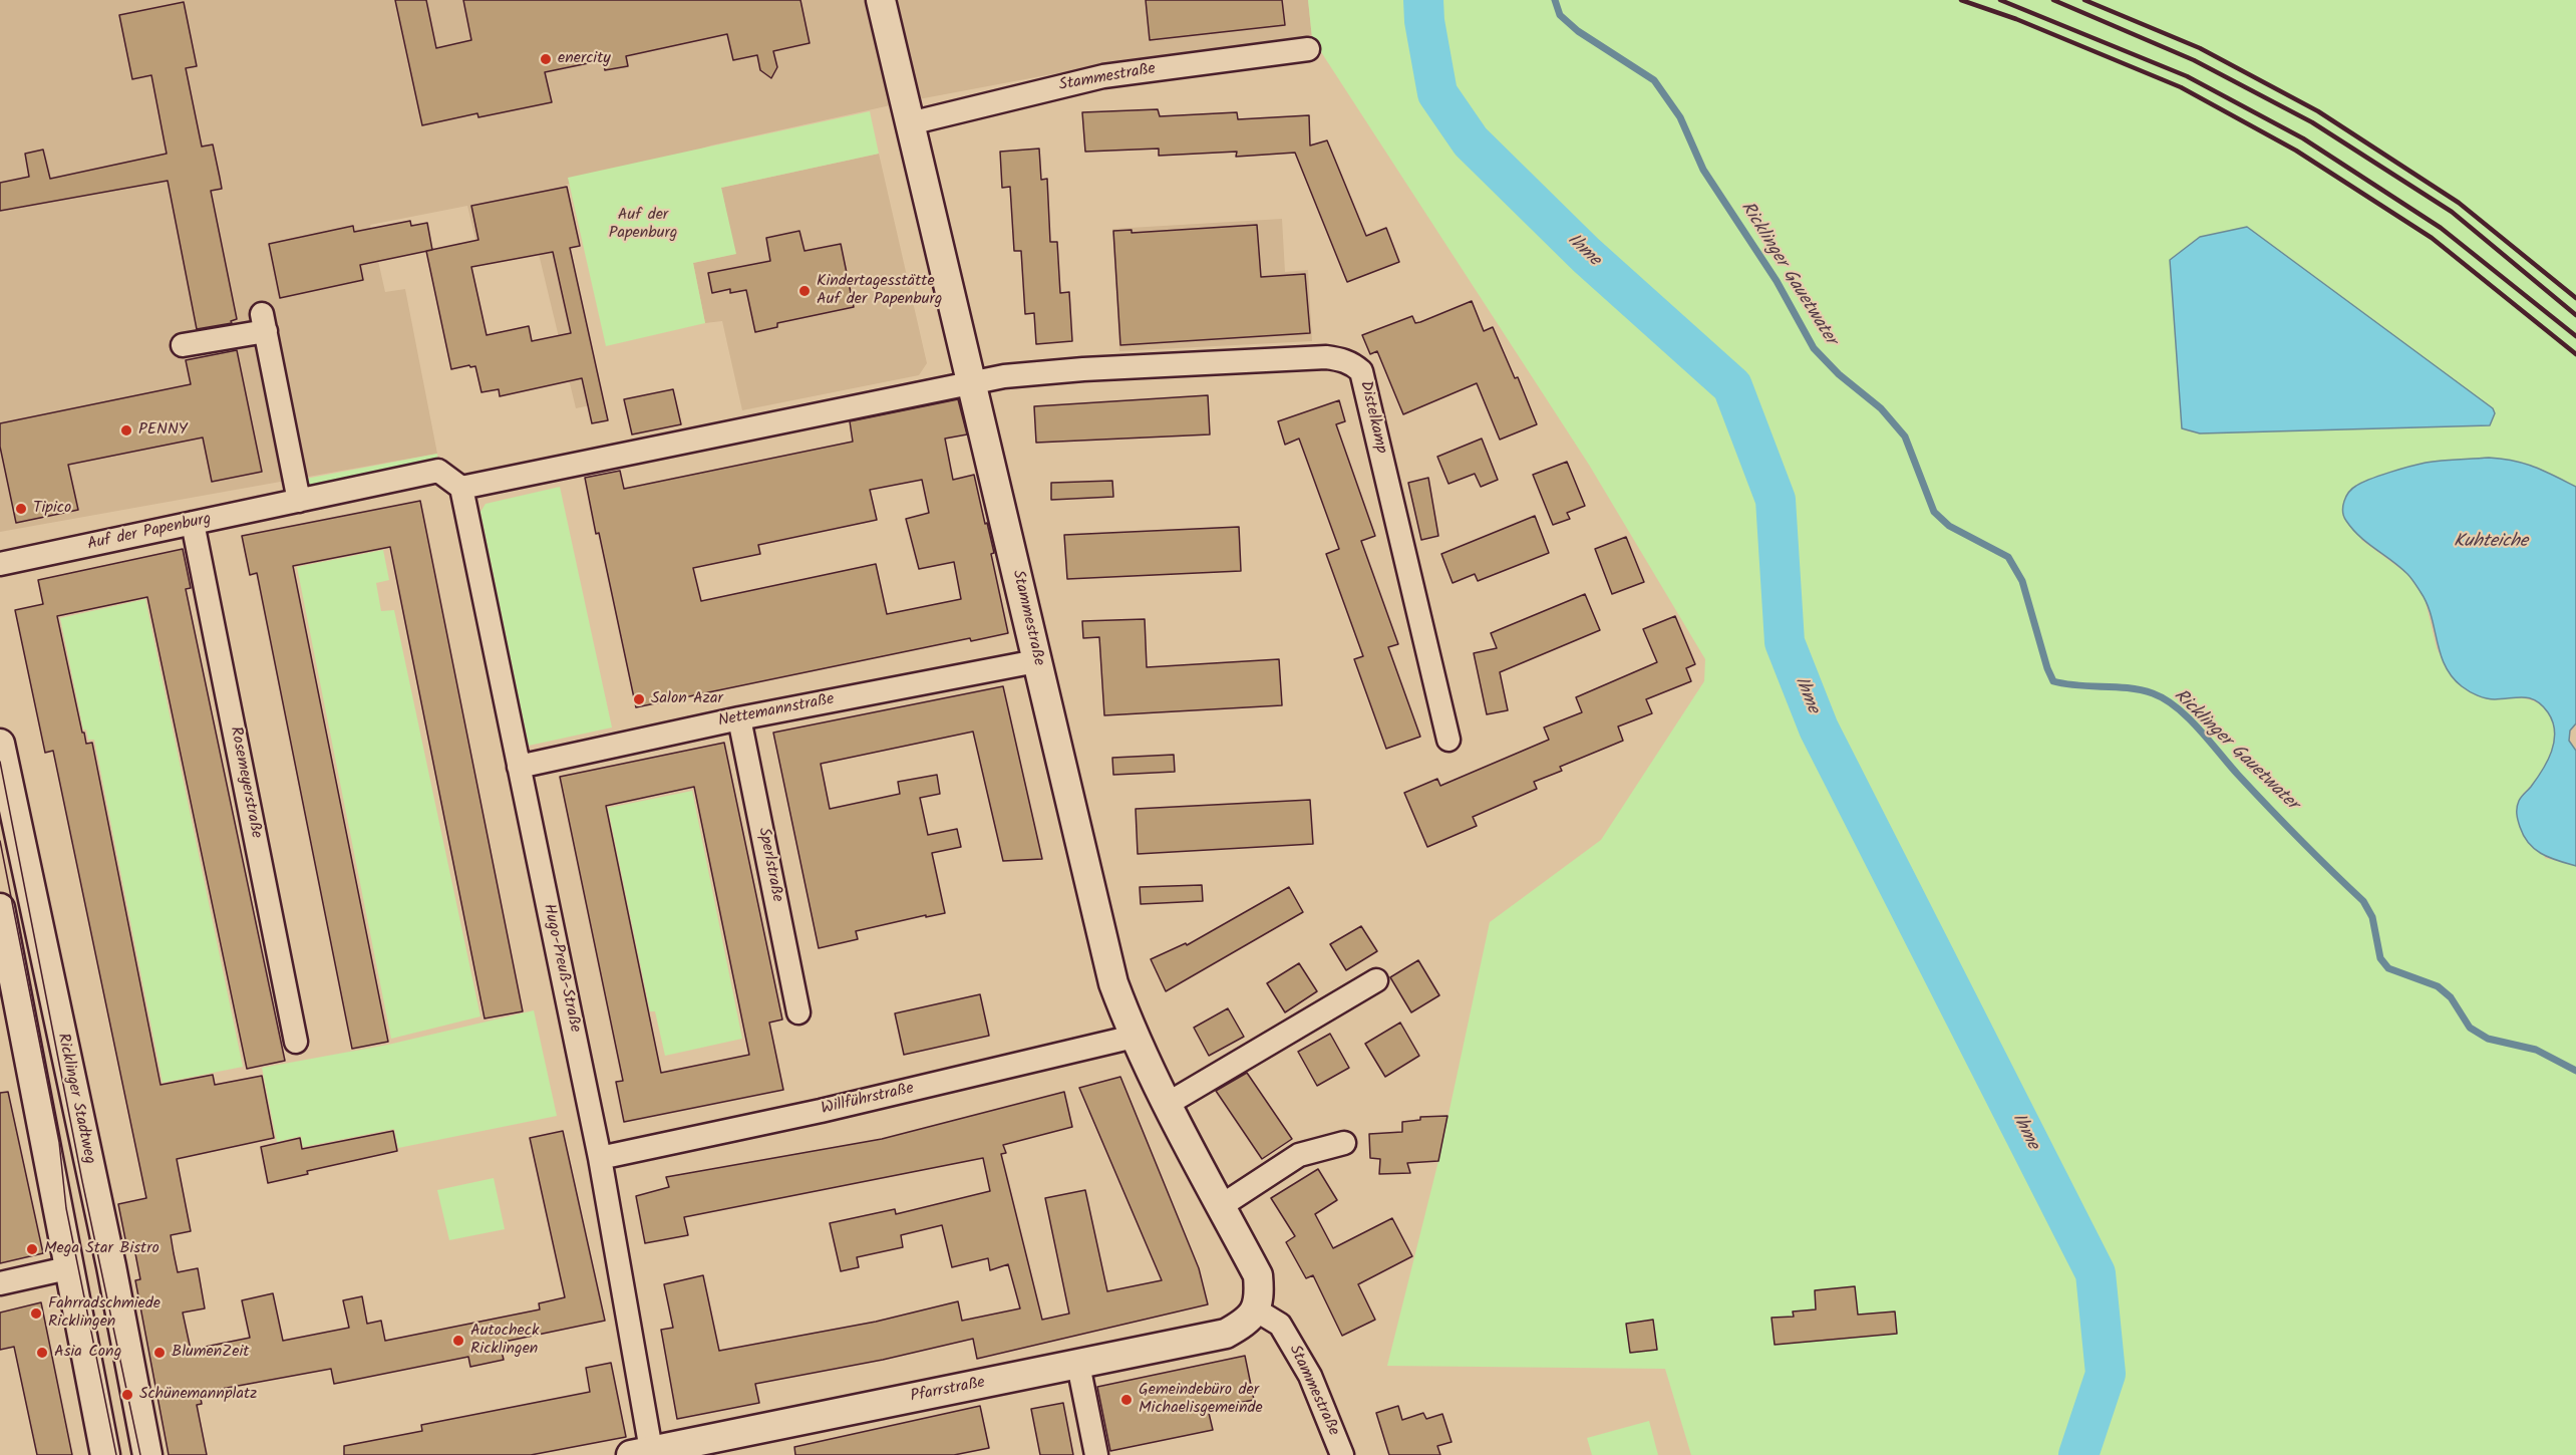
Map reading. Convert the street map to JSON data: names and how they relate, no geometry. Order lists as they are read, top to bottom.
{
  "streets": {
    "street": [
      "Stammestraße",
      "Distelkamp",
      "Auf der Papenburg",
      "Nettemannstraße",
      "Rosemeyerstraße",
      "Sperlstraße",
      "Hugo-Preuß-Straße",
      "Ricklinger Stadtweg",
      "Willführstraße",
      "Pfarrstraße"
    ]
  },
  "crossings": [
    ["Stammestraße", "Distelkamp"],
    ["Stammestraße", "Nettemannstraße"],
    ["Stammestraße", "Willführstraße"],
    ["Stammestraße", "Pfarrstraße"],
    ["Auf der Papenburg", "Rosemeyerstraße"],
    ["Auf der Papenburg", "Hugo-Preuß-Straße"],
    ["Nettemannstraße", "Sperlstraße"],
    ["Nettemannstraße", "Hugo-Preuß-Straße"],
    ["Hugo-Preuß-Straße", "Willführstraße"],
    ["Hugo-Preuß-Straße", "Pfarrstraße"]
  ],
  "water": ["Ihme", "Ricklinger Gauetwater", "Kuhteiche"],
  "parks": ["Auf der Papenburg"],
  "places": [
    "enercity",
    "Kindertagesstätte Auf der Papenburg",
    "PENNY",
    "Tipico",
    "Salon Azar",
    "Mega Star Bistro",
    "Fahrradschmiede Ricklingen",
    "Autocheck Ricklingen",
    "Asia Cong",
    "BlumenZeit",
    "Schünemannplatz",
    "Gemeindebüro der Michaelisgemeinde"
  ]
}
